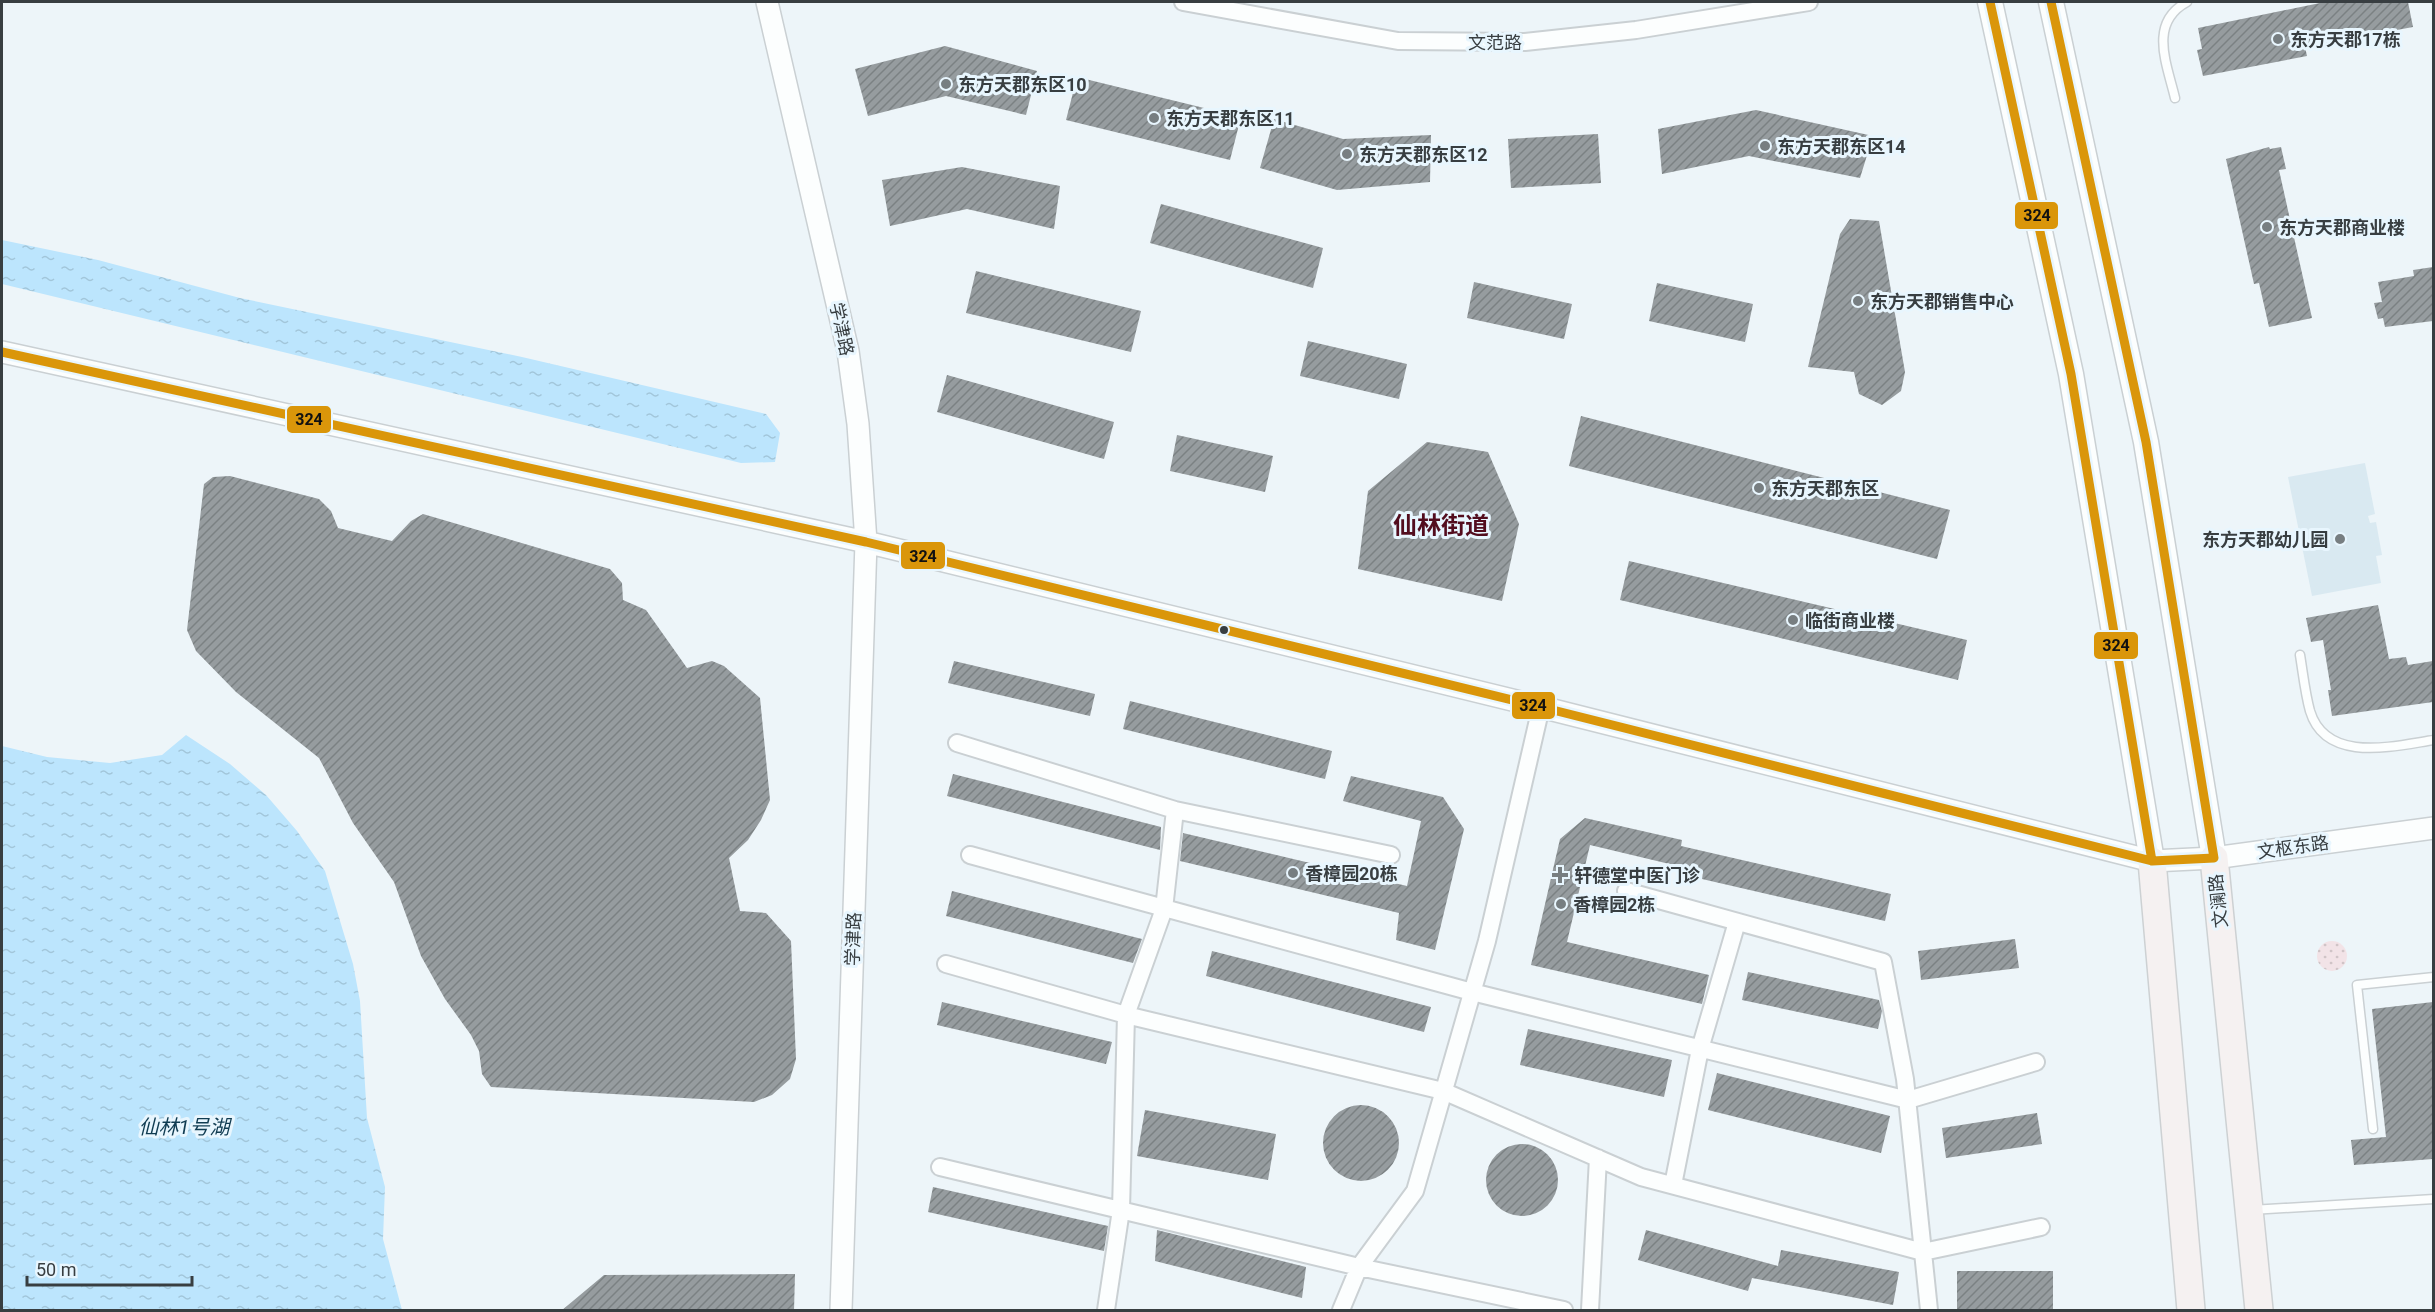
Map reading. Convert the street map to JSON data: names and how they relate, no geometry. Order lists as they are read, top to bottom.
{
  "streets": {
    "main road": ["文澜路"],
    "street": ["文范路", "学津路", "文枢东路"]
  },
  "crossings": [
    ["学津路", "文枢东路"],
    ["文枢东路", "文澜路"]
  ],
  "districts": ["仙林街道"],
  "water": ["仙林1号湖"],
  "places": {
    "other": [
      "东方天郡17栋",
      "东方天郡东区10",
      "东方天郡东区11",
      "东方天郡东区14",
      "东方天郡东区12",
      "东方天郡商业楼",
      "东方天郡销售中心",
      "东方天郡东区",
      "东方天郡幼儿园",
      "临街商业楼",
      "香樟园20栋",
      "香樟园2栋"
    ],
    "health": ["轩德堂中医门诊"]
  },
  "lines": ["transit line 324"],
  "scale_bar": "50 m"
}
